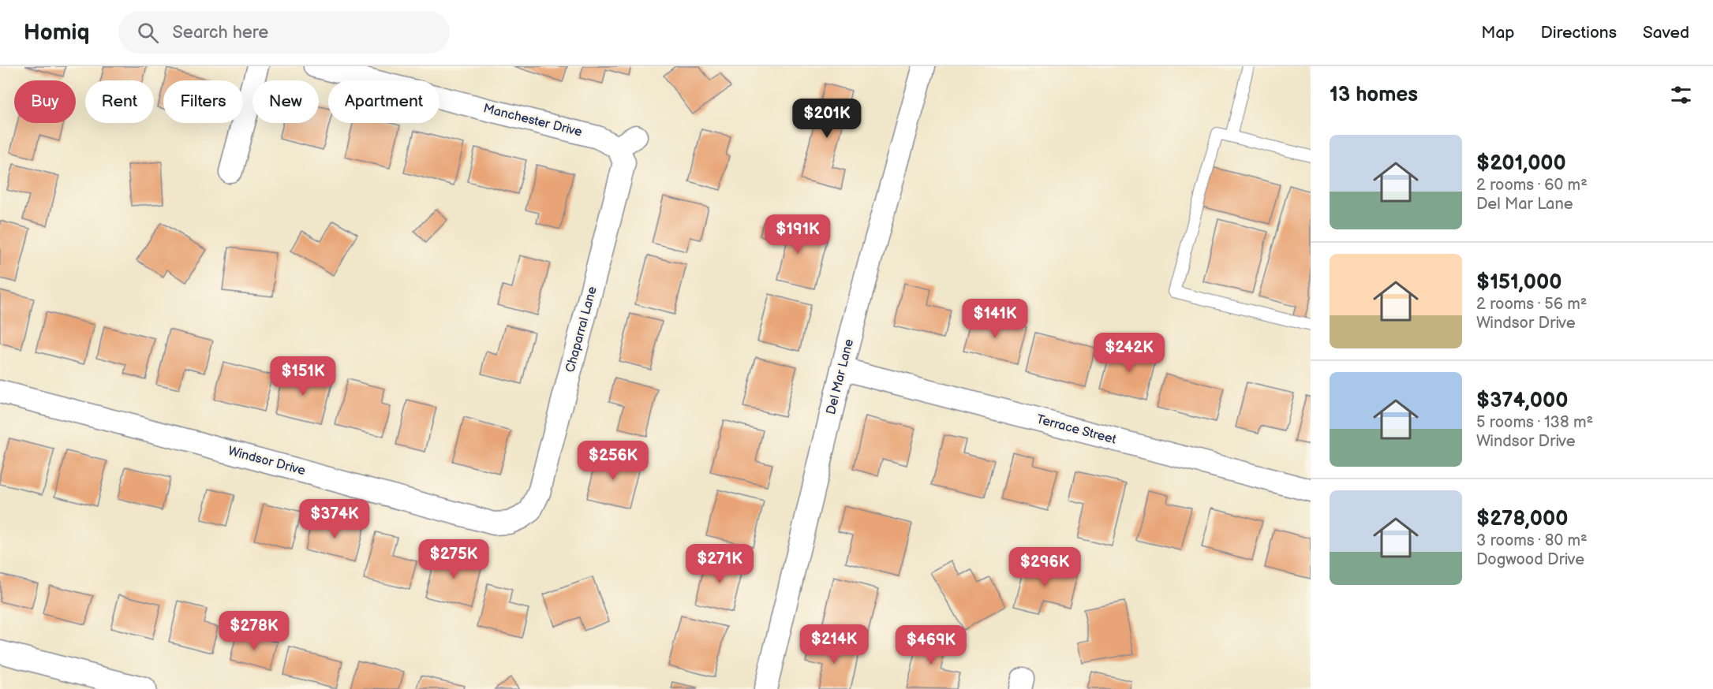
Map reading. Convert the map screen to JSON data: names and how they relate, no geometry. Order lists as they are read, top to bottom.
{
  "streets": {
    "street": [
      "Manchester Drive",
      "Chaparral Lane",
      "Del Mar Lane",
      "Terrace Street",
      "Windsor Drive"
    ]
  },
  "crossings": [
    ["Manchester Drive", "Chaparral Lane"],
    ["Chaparral Lane", "Windsor Drive"],
    ["Del Mar Lane", "Terrace Street"]
  ],
  "page": {
    "header": "Homiq",
    "search": "Search here",
    "nav": ["Map", "Directions", "Saved"],
    "heading": "13 homes",
    "chip": [
      "Buy",
      "Rent",
      "Filters",
      "New",
      "Apartment"
    ],
    "price": [
      "$201K",
      "$191K",
      "$141K",
      "$242K",
      "$151K",
      "$256K",
      "$374K",
      "$275K",
      "$271K",
      "$296K",
      "$278K",
      "$214K",
      "$469K"
    ],
    "list": [
      {
        "name": "$201,000",
        "note": "2 rooms · 60 m² · Del Mar Lane"
      },
      {
        "name": "$151,000",
        "note": "2 rooms · 56 m² · Windsor Drive"
      },
      {
        "name": "$374,000",
        "note": "5 rooms · 138 m² · Windsor Drive"
      },
      {
        "name": "$278,000",
        "note": "3 rooms · 80 m² · Dogwood Drive"
      }
    ]
  }
}
